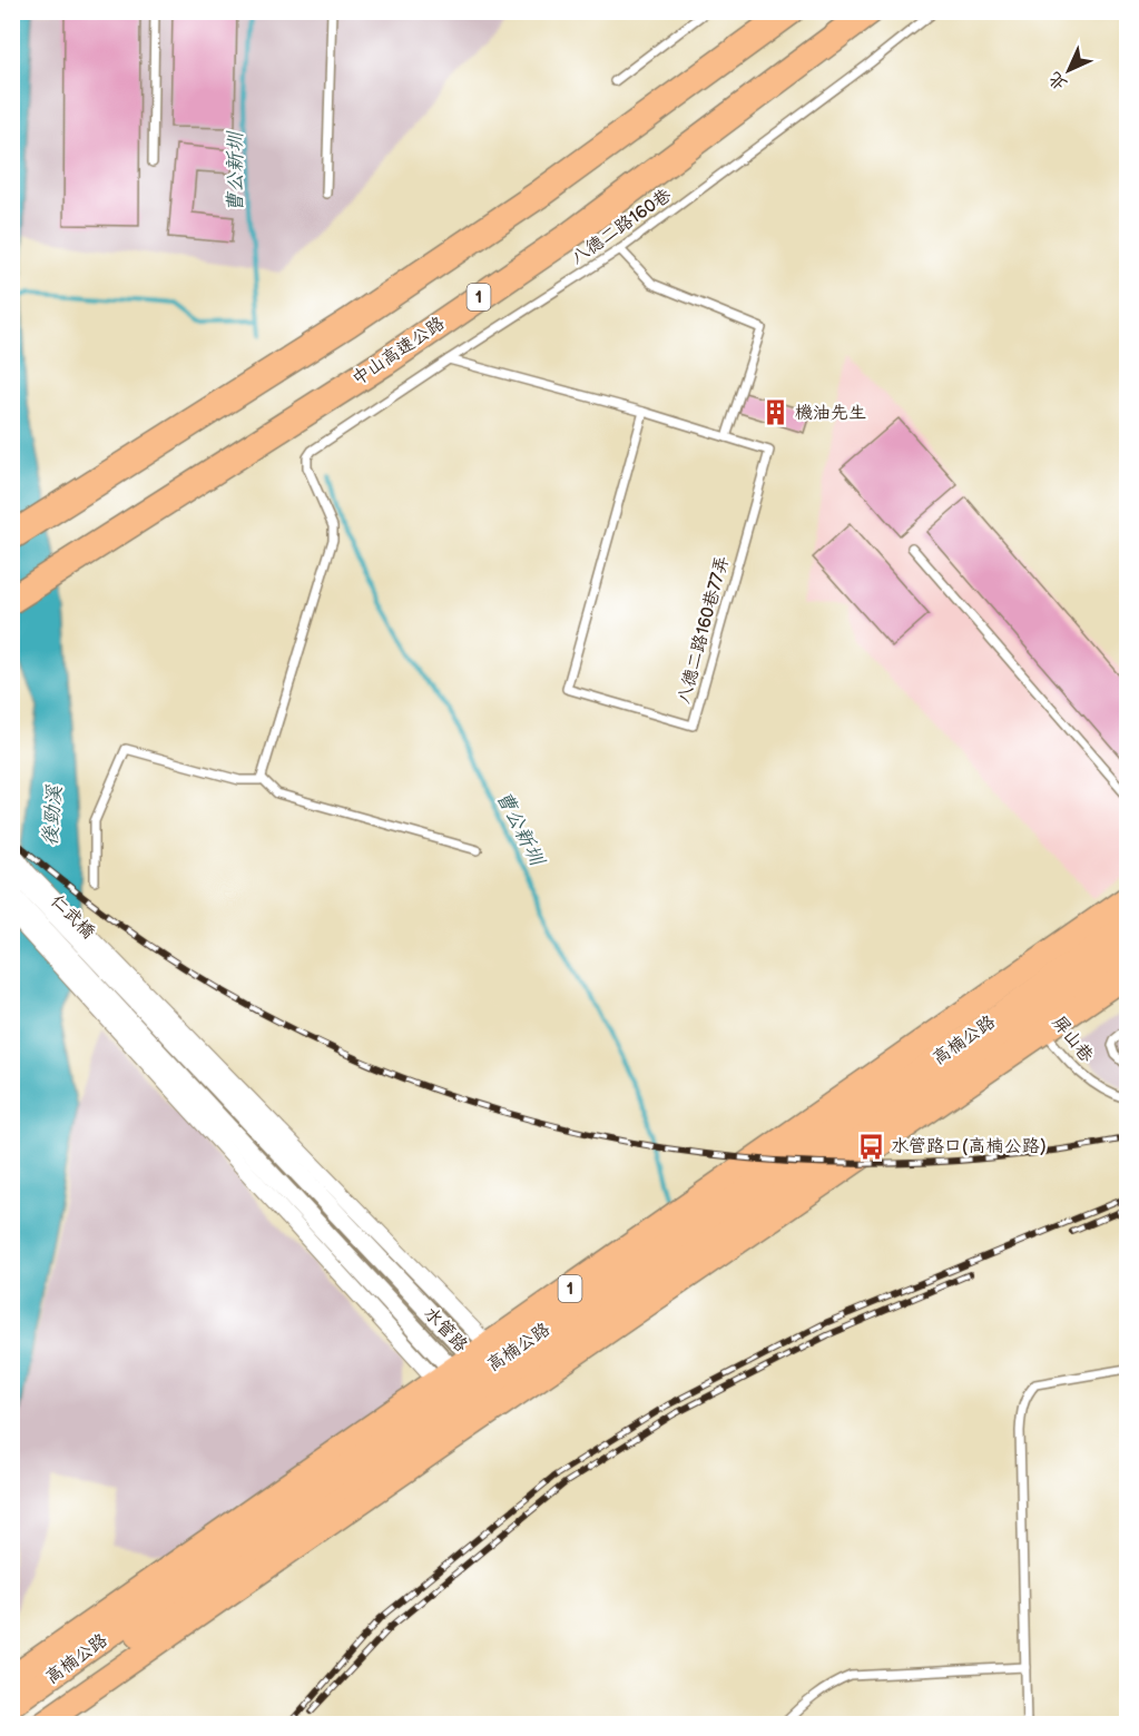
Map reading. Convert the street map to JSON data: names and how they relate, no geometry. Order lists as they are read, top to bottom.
{
  "streets": {
    "highway": ["1", "中山高速公路"],
    "main road": ["高楠公路"],
    "street": ["仁武橋", "水管路"],
    "lane": ["八德二路160巷", "八德二路160巷77弄", "屏山巷"]
  },
  "crossings": [
    ["八德二路160巷", "八德二路160巷77弄"],
    ["仁武橋", "水管路"],
    ["屏山巷", "高楠公路"],
    ["高楠公路", "水管路"]
  ],
  "water": ["曹公新圳", "後勁溪"],
  "places": {
    "building": ["機油先生"],
    "bus stop": ["水管路口(高楠公路)"]
  },
  "north": "bottom left"
}
